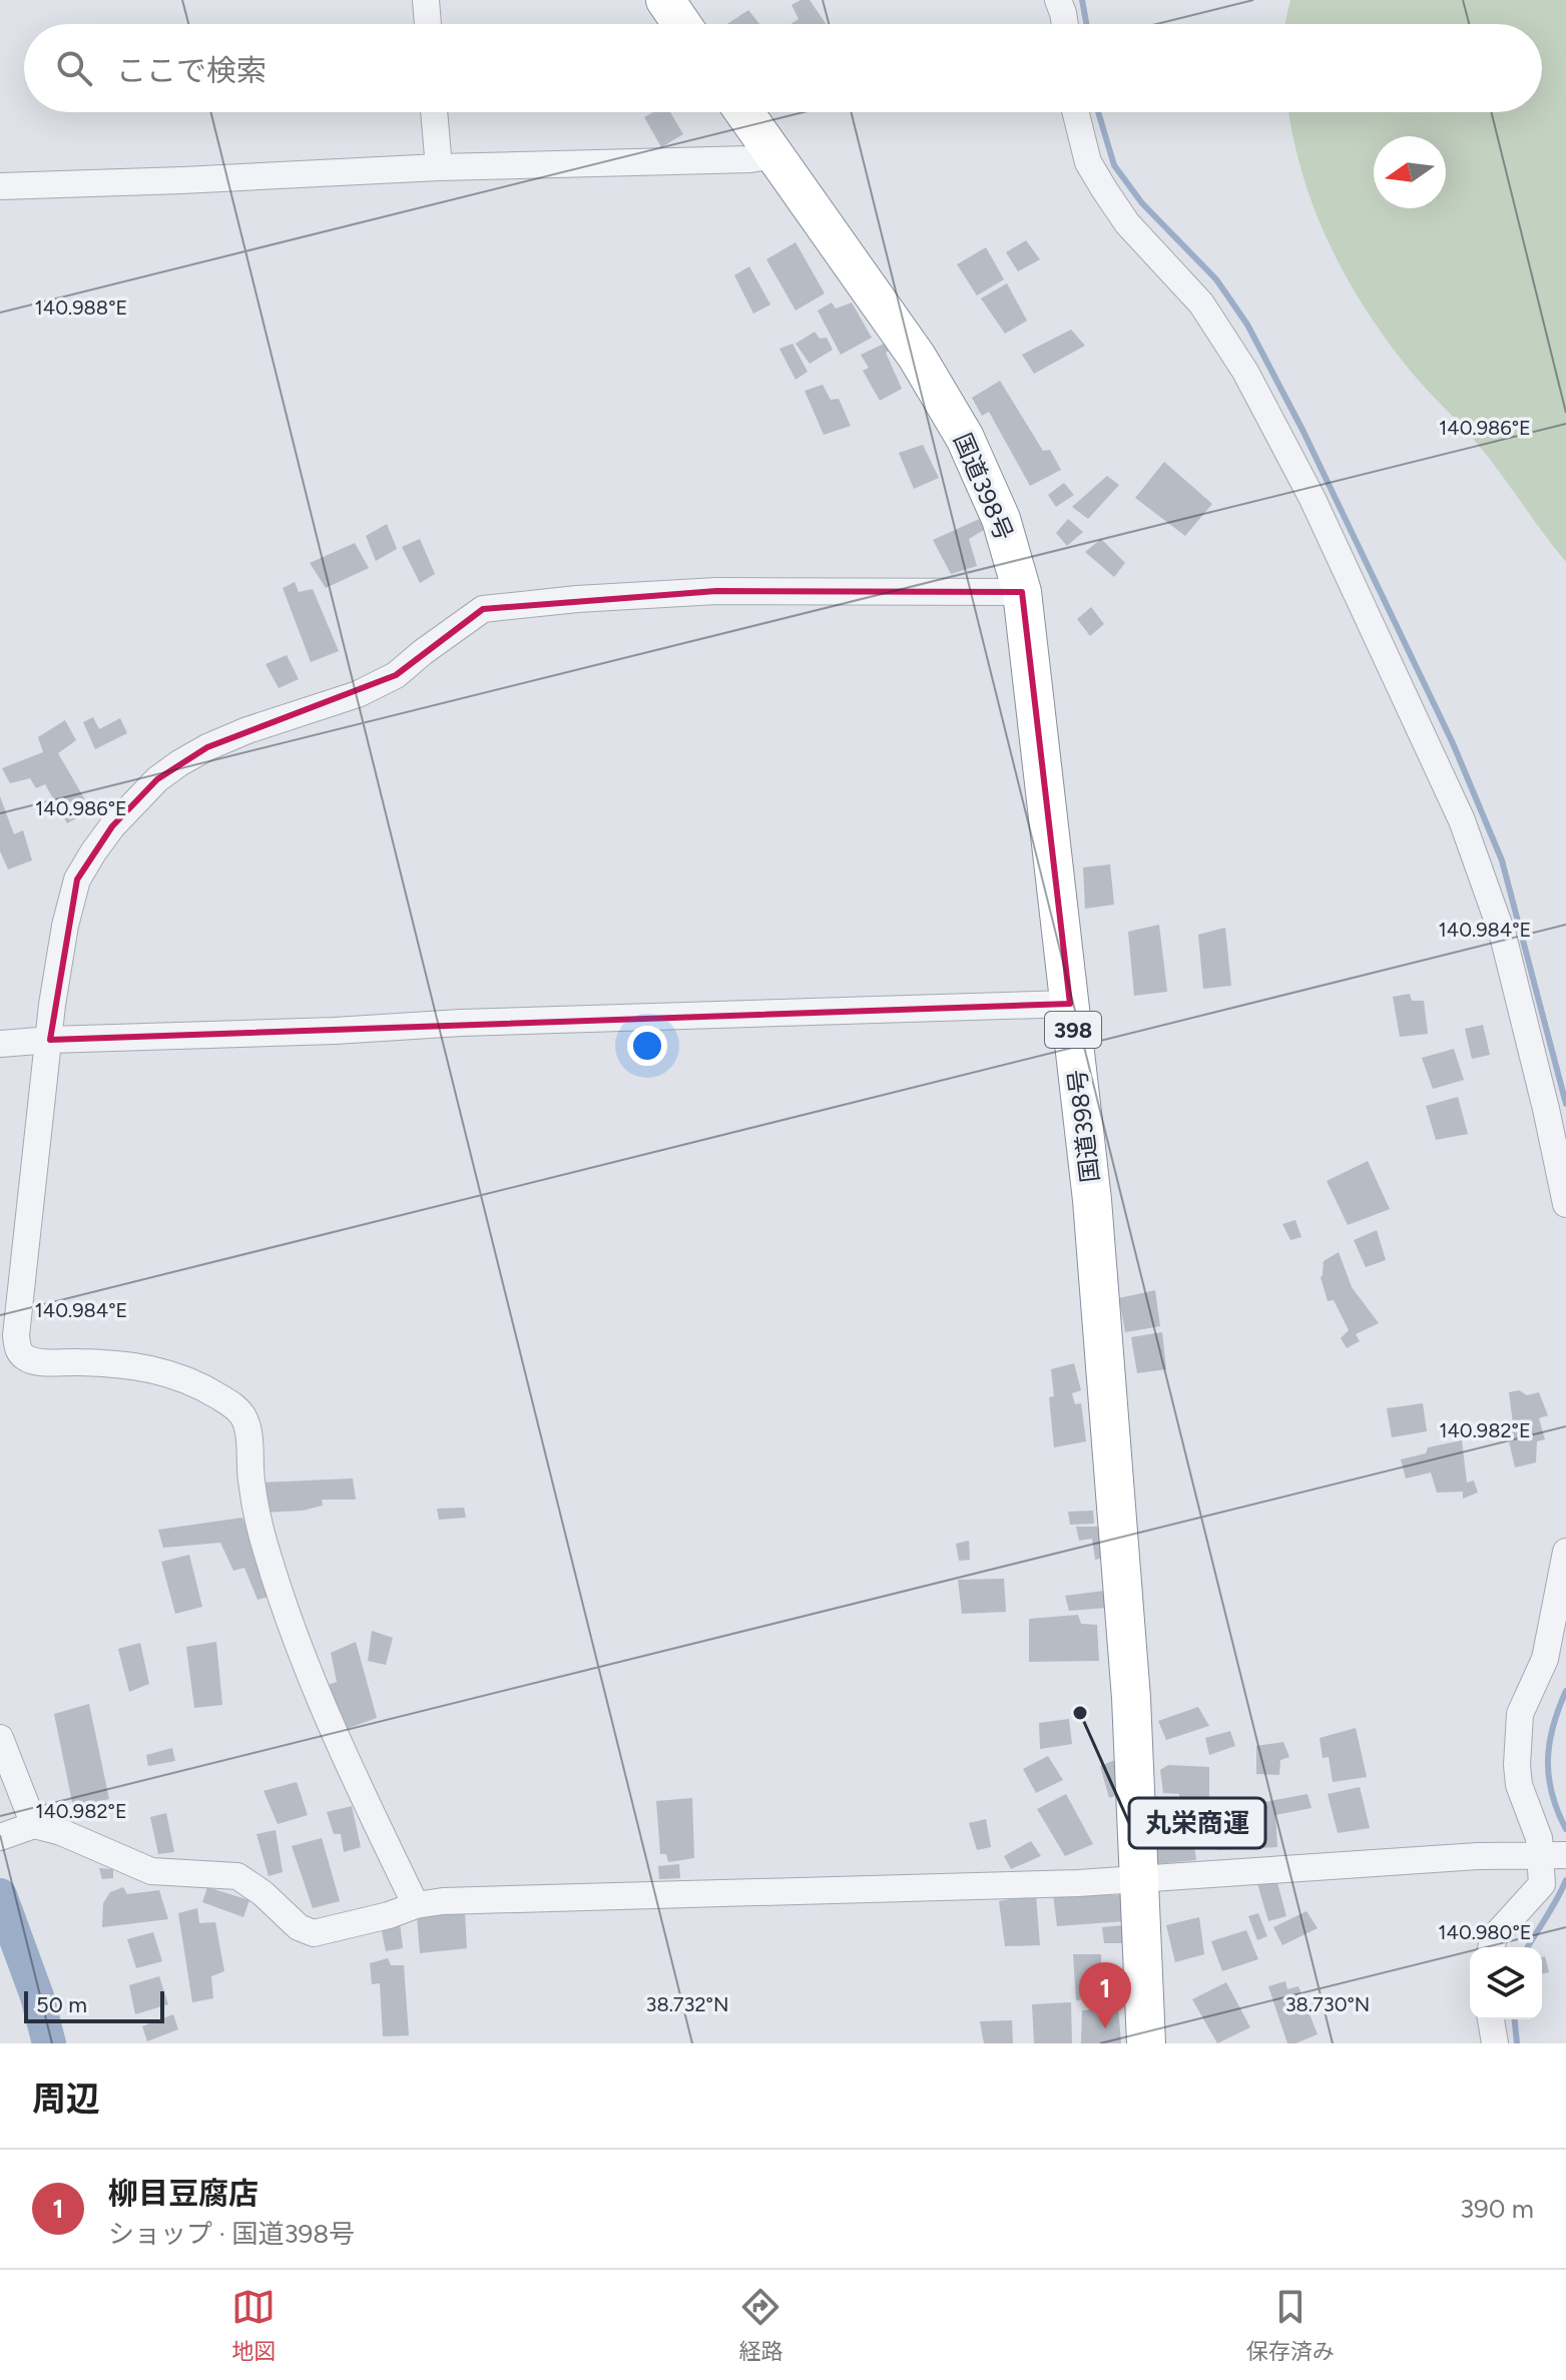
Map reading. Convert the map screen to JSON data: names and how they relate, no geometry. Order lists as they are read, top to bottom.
{
  "streets": {
    "highway": ["国道398号", "398"]
  },
  "places": ["丸栄商運"],
  "scale_bar": "50 m",
  "north": "left",
  "page": {
    "search": "ここで検索",
    "pins": "1",
    "scale": "50 m",
    "heading": "周辺",
    "list": [
      {
        "mark": "1",
        "name": "柳目豆腐店",
        "note": "ショップ · 国道398号",
        "value": "390 m"
      }
    ],
    "nav": ["地図", "経路", "保存済み"]
  },
  "coordinates": [
    "140.988°E",
    "140.986°E",
    "140.984°E",
    "140.982°E",
    "140.980°E",
    "38.732°N",
    "38.730°N"
  ]
}
